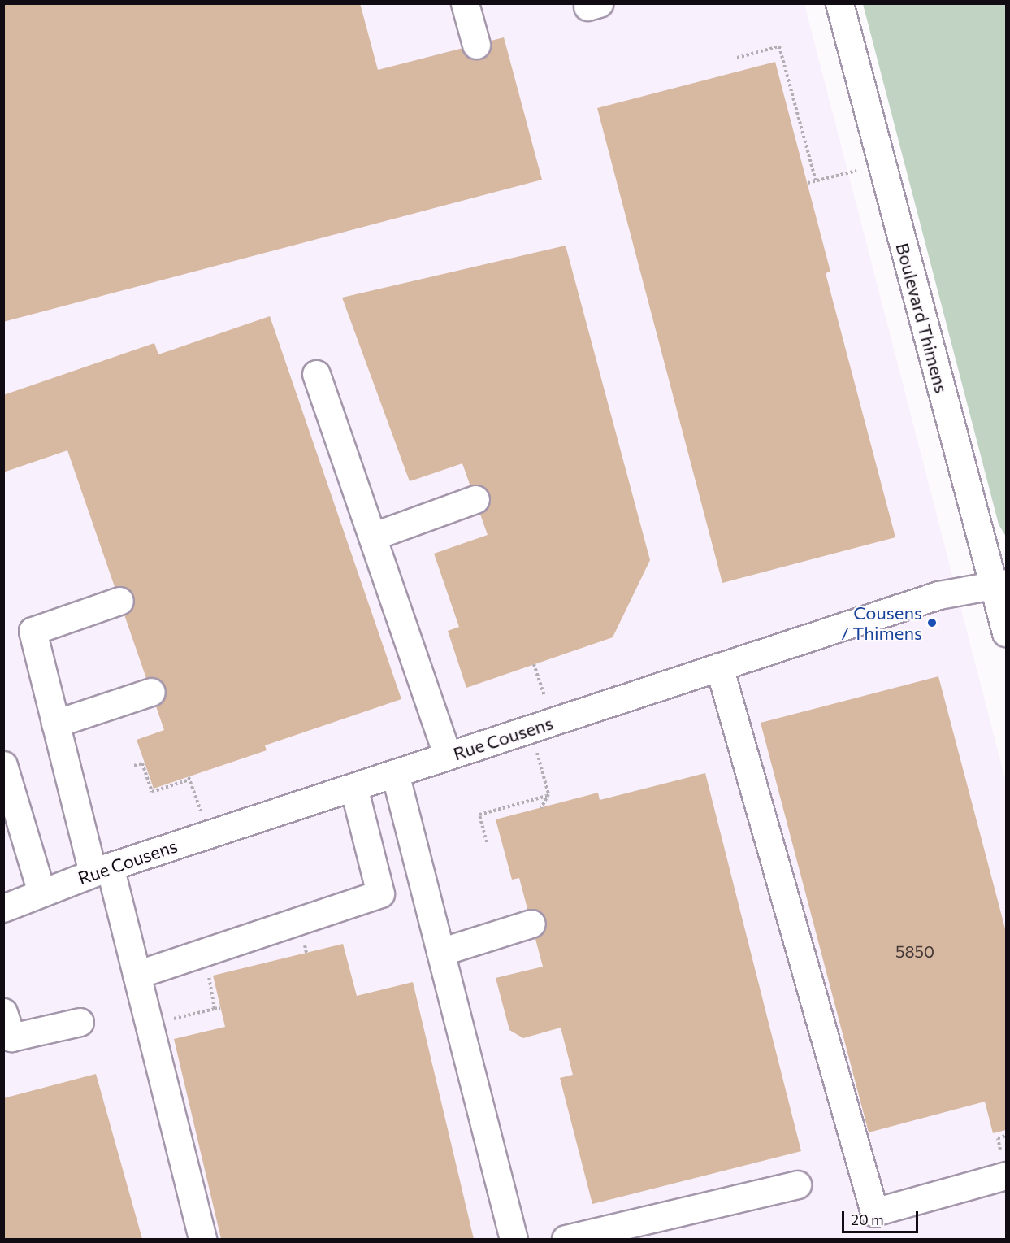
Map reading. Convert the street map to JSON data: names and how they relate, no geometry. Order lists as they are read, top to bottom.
{
  "streets": {
    "street": ["Boulevard Thimens", "Rue Cousens"]
  },
  "crossings": [
    ["Boulevard Thimens", "Rue Cousens"]
  ],
  "places": ["Cousens / Thimens"],
  "house_numbers": ["5850"],
  "scale_bar": "20 m"
}
